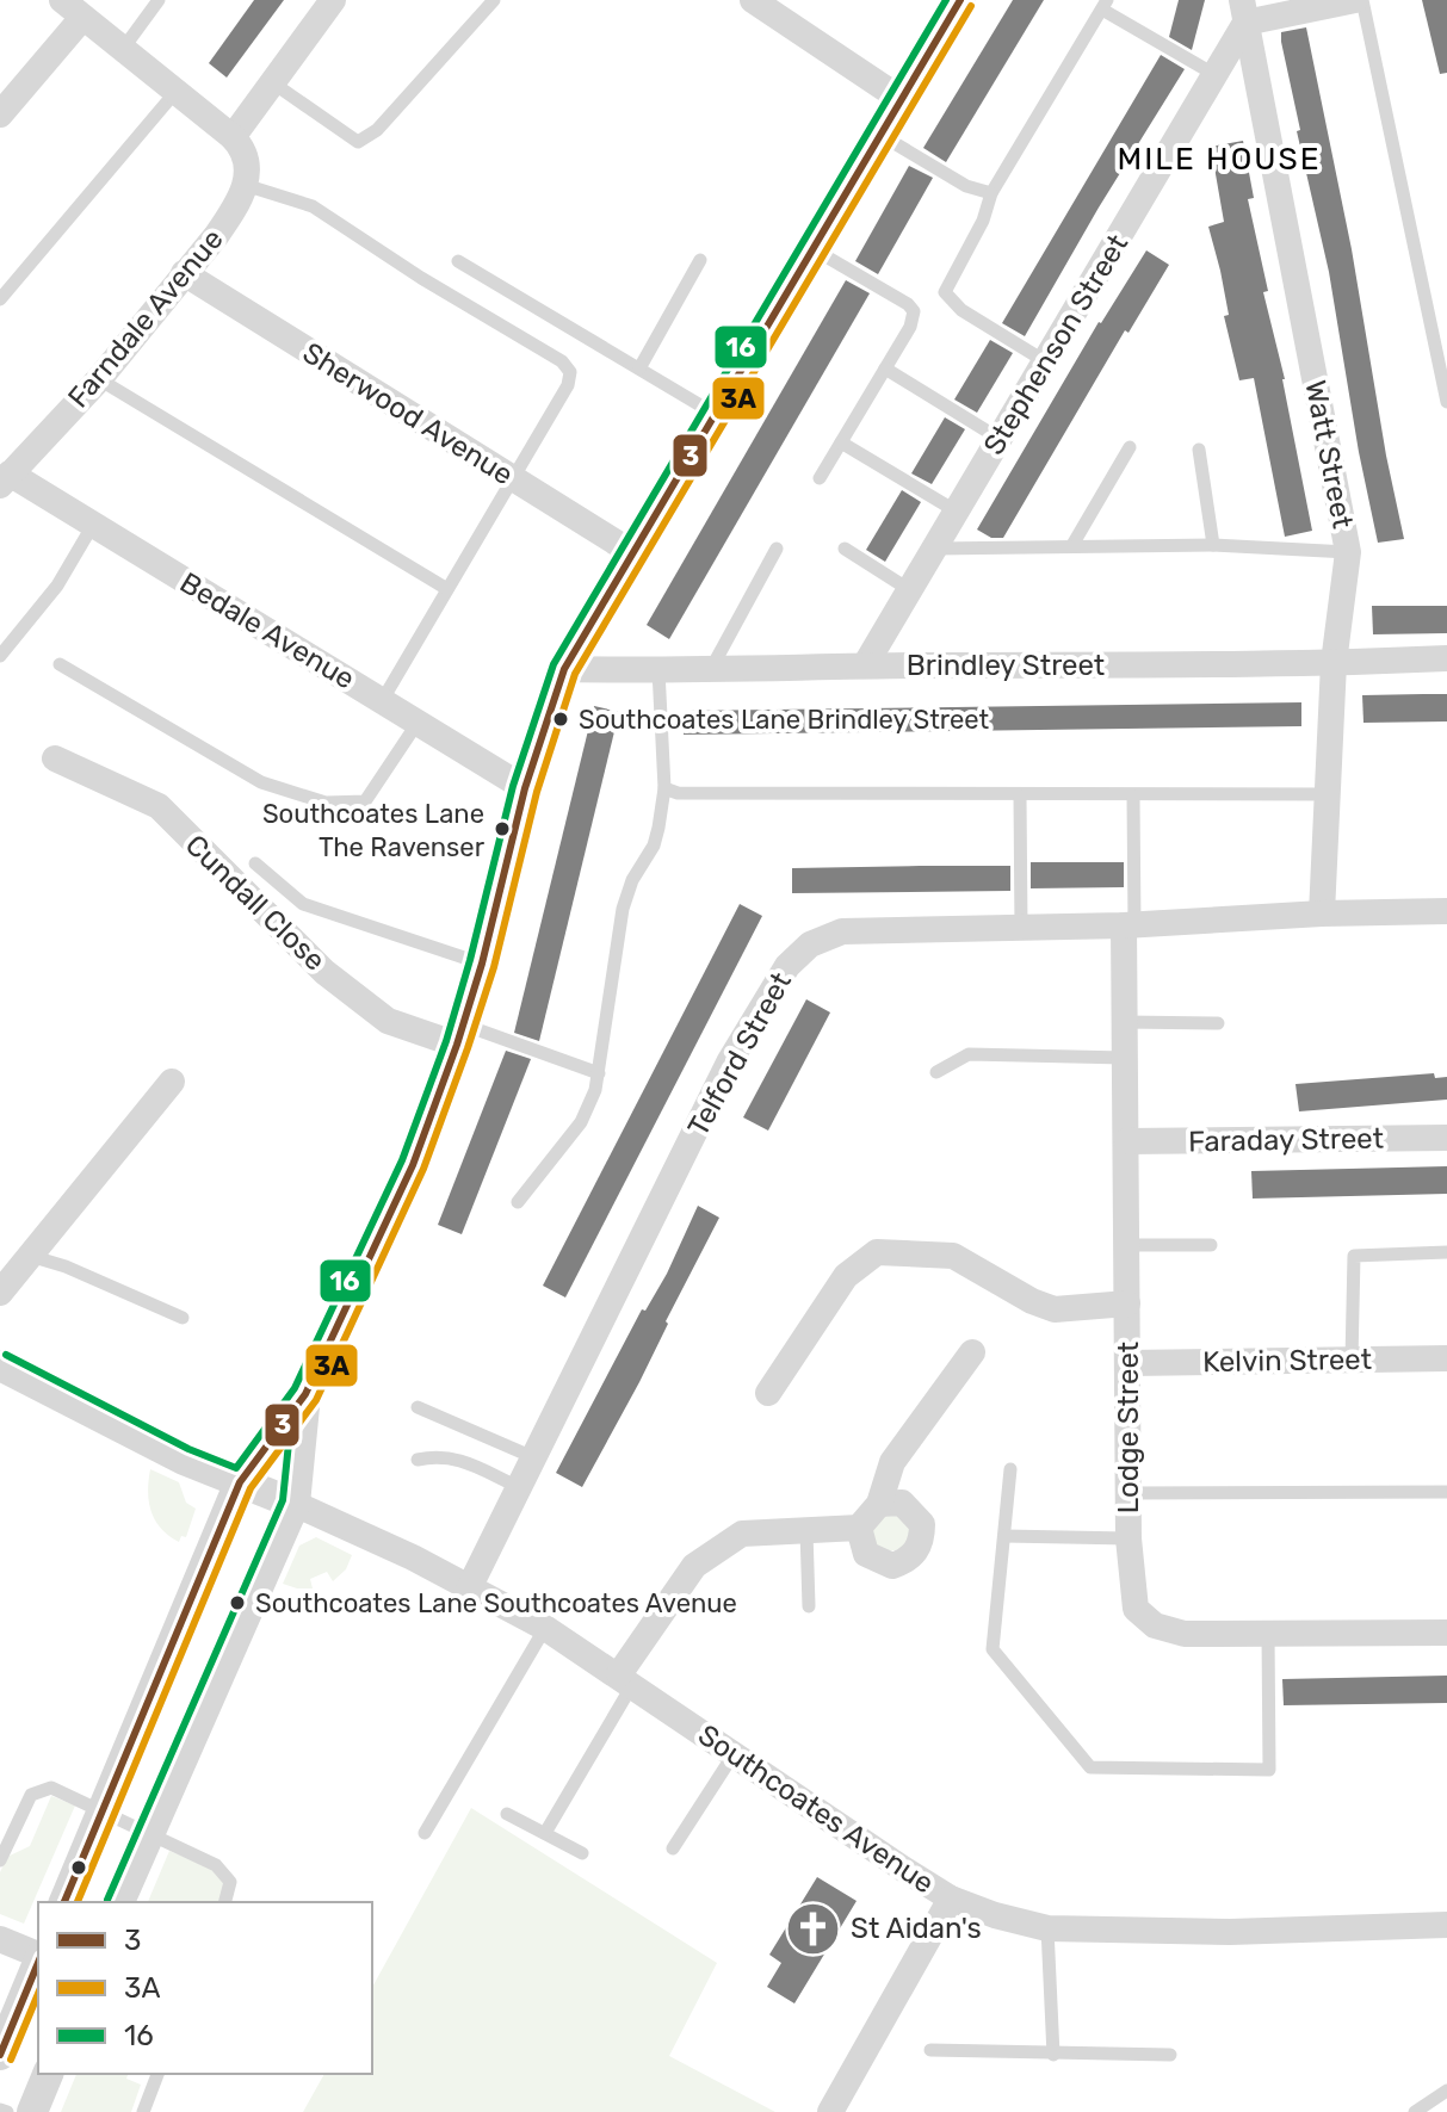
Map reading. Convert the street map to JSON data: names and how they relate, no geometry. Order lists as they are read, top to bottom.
{
  "streets": {
    "street": [
      "Farndale Avenue",
      "Stephenson Street",
      "Sherwood Avenue",
      "Watt Street",
      "Bedale Avenue",
      "Brindley Street",
      "Cundall Close",
      "Telford Street",
      "Faraday Street",
      "Kelvin Street",
      "Lodge Street",
      "Southcoates Avenue"
    ]
  },
  "crossings": [
    ["Farndale Avenue", "Sherwood Avenue"],
    ["Farndale Avenue", "Bedale Avenue"],
    ["Stephenson Street", "Watt Street"],
    ["Stephenson Street", "Brindley Street"],
    ["Watt Street", "Brindley Street"],
    ["Watt Street", "Telford Street"],
    ["Telford Street", "Lodge Street"],
    ["Telford Street", "Southcoates Avenue"],
    ["Faraday Street", "Lodge Street"],
    ["Kelvin Street", "Lodge Street"]
  ],
  "districts": ["MILE HOUSE"],
  "places": {
    "other": ["Southcoates Lane Brindley Street", "Southcoates Lane The Ravenser", "Southcoates Lane Southcoates Avenue"],
    "church": ["St Aidan's"]
  },
  "lines": ["transit line 3", "transit line 16", "transit line 3A"],
  "legend": ["3", "3A", "16"]
}
